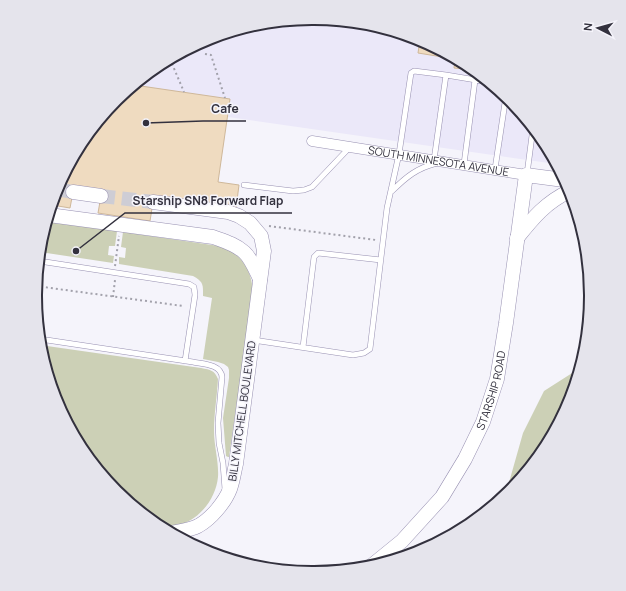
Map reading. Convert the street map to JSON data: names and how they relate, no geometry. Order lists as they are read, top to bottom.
{
  "streets": {
    "main road": ["SOUTH MINNESOTA AVENUE", "STARSHIP ROAD", "BILLY MITCHELL BOULEVARD"]
  },
  "crossings": [
    ["SOUTH MINNESOTA AVENUE", "STARSHIP ROAD"]
  ],
  "places": ["Cafe", "Starship SN8 Forward Flap"],
  "north": "left"
}
